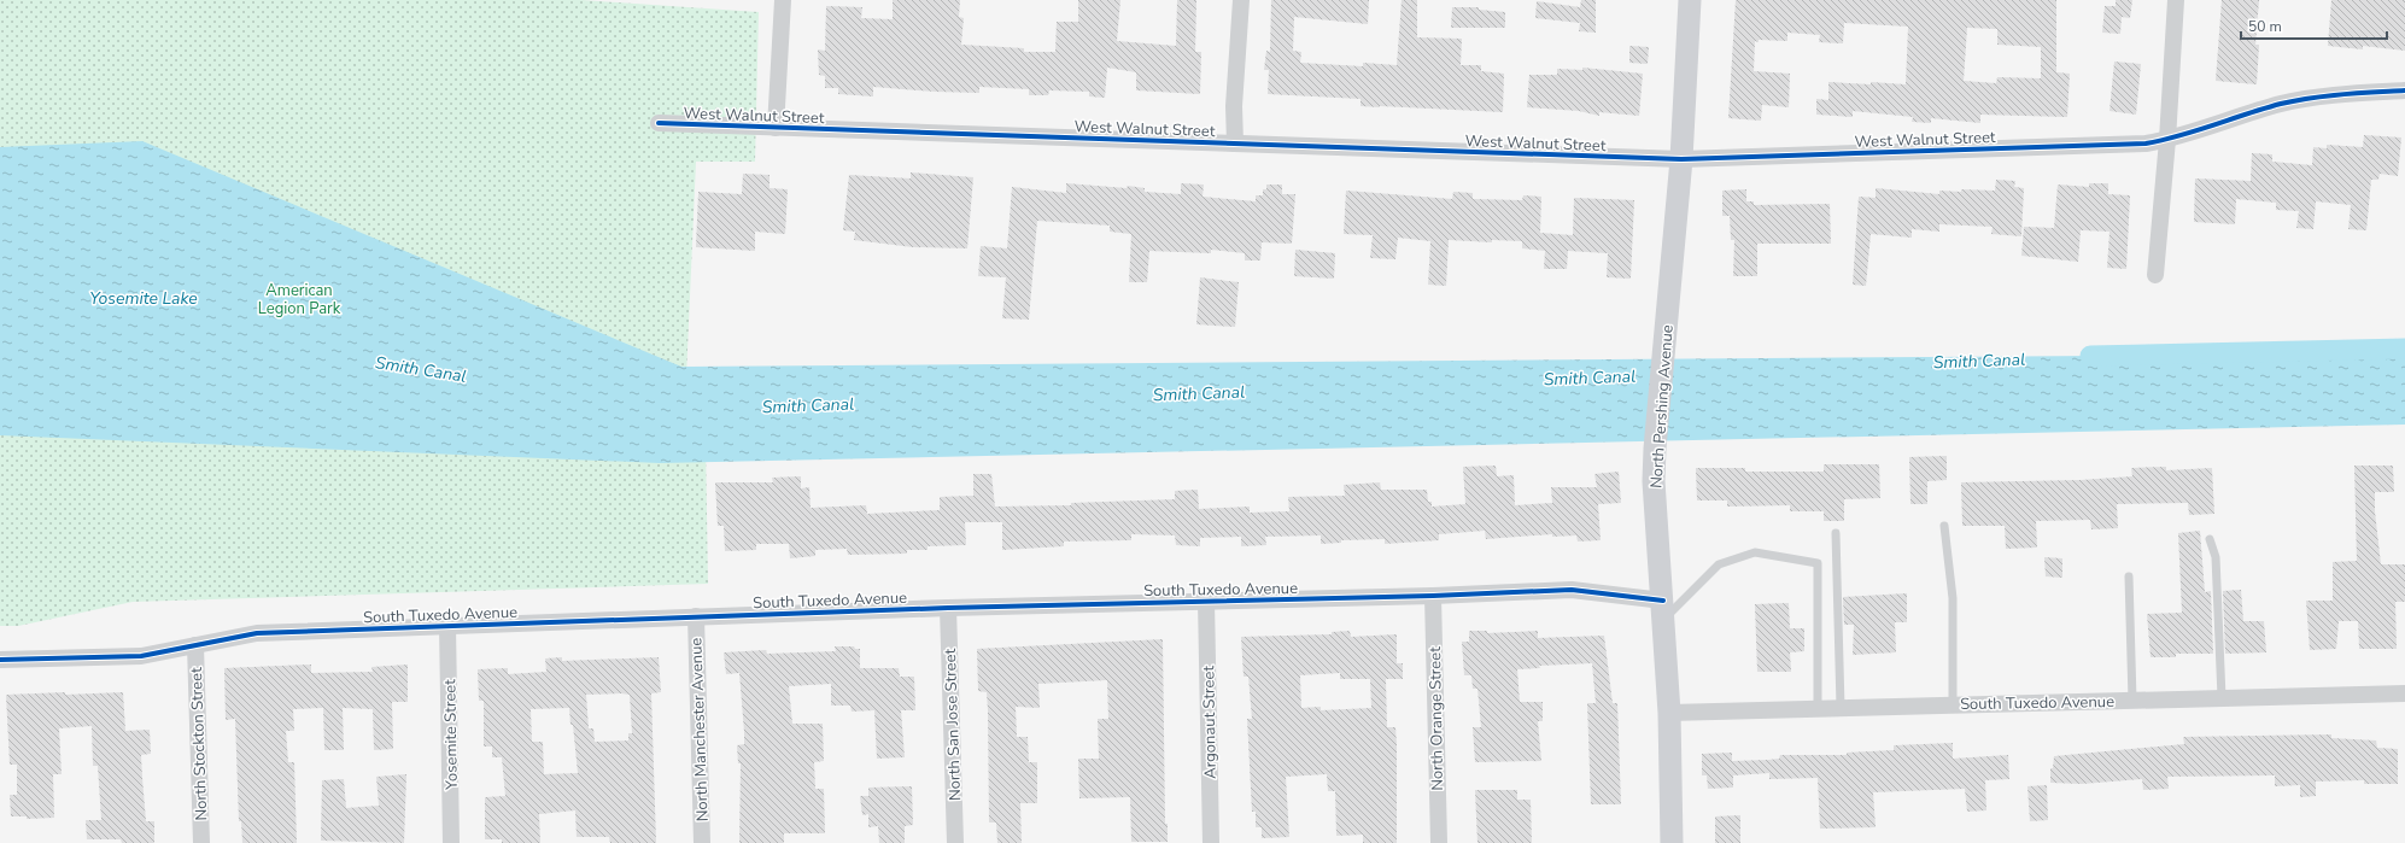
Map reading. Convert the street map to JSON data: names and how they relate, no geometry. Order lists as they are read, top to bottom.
{
  "streets": {
    "main road": ["North Pershing Avenue"],
    "street": [
      "West Walnut Street",
      "South Tuxedo Avenue",
      "North Orange Street",
      "Argonaut Street",
      "North San Jose Street",
      "North Manchester Avenue",
      "Yosemite Street",
      "North Stockton Street"
    ]
  },
  "crossings": [
    ["West Walnut Street", "North Pershing Avenue"],
    ["North Pershing Avenue", "South Tuxedo Avenue"],
    ["South Tuxedo Avenue", "North Orange Street"],
    ["South Tuxedo Avenue", "Argonaut Street"],
    ["South Tuxedo Avenue", "North San Jose Street"],
    ["South Tuxedo Avenue", "North Manchester Avenue"],
    ["South Tuxedo Avenue", "Yosemite Street"],
    ["South Tuxedo Avenue", "North Stockton Street"]
  ],
  "water": ["Yosemite Lake", "Smith Canal"],
  "parks": ["American Legion Park"],
  "scale_bar": "50 m"
}
